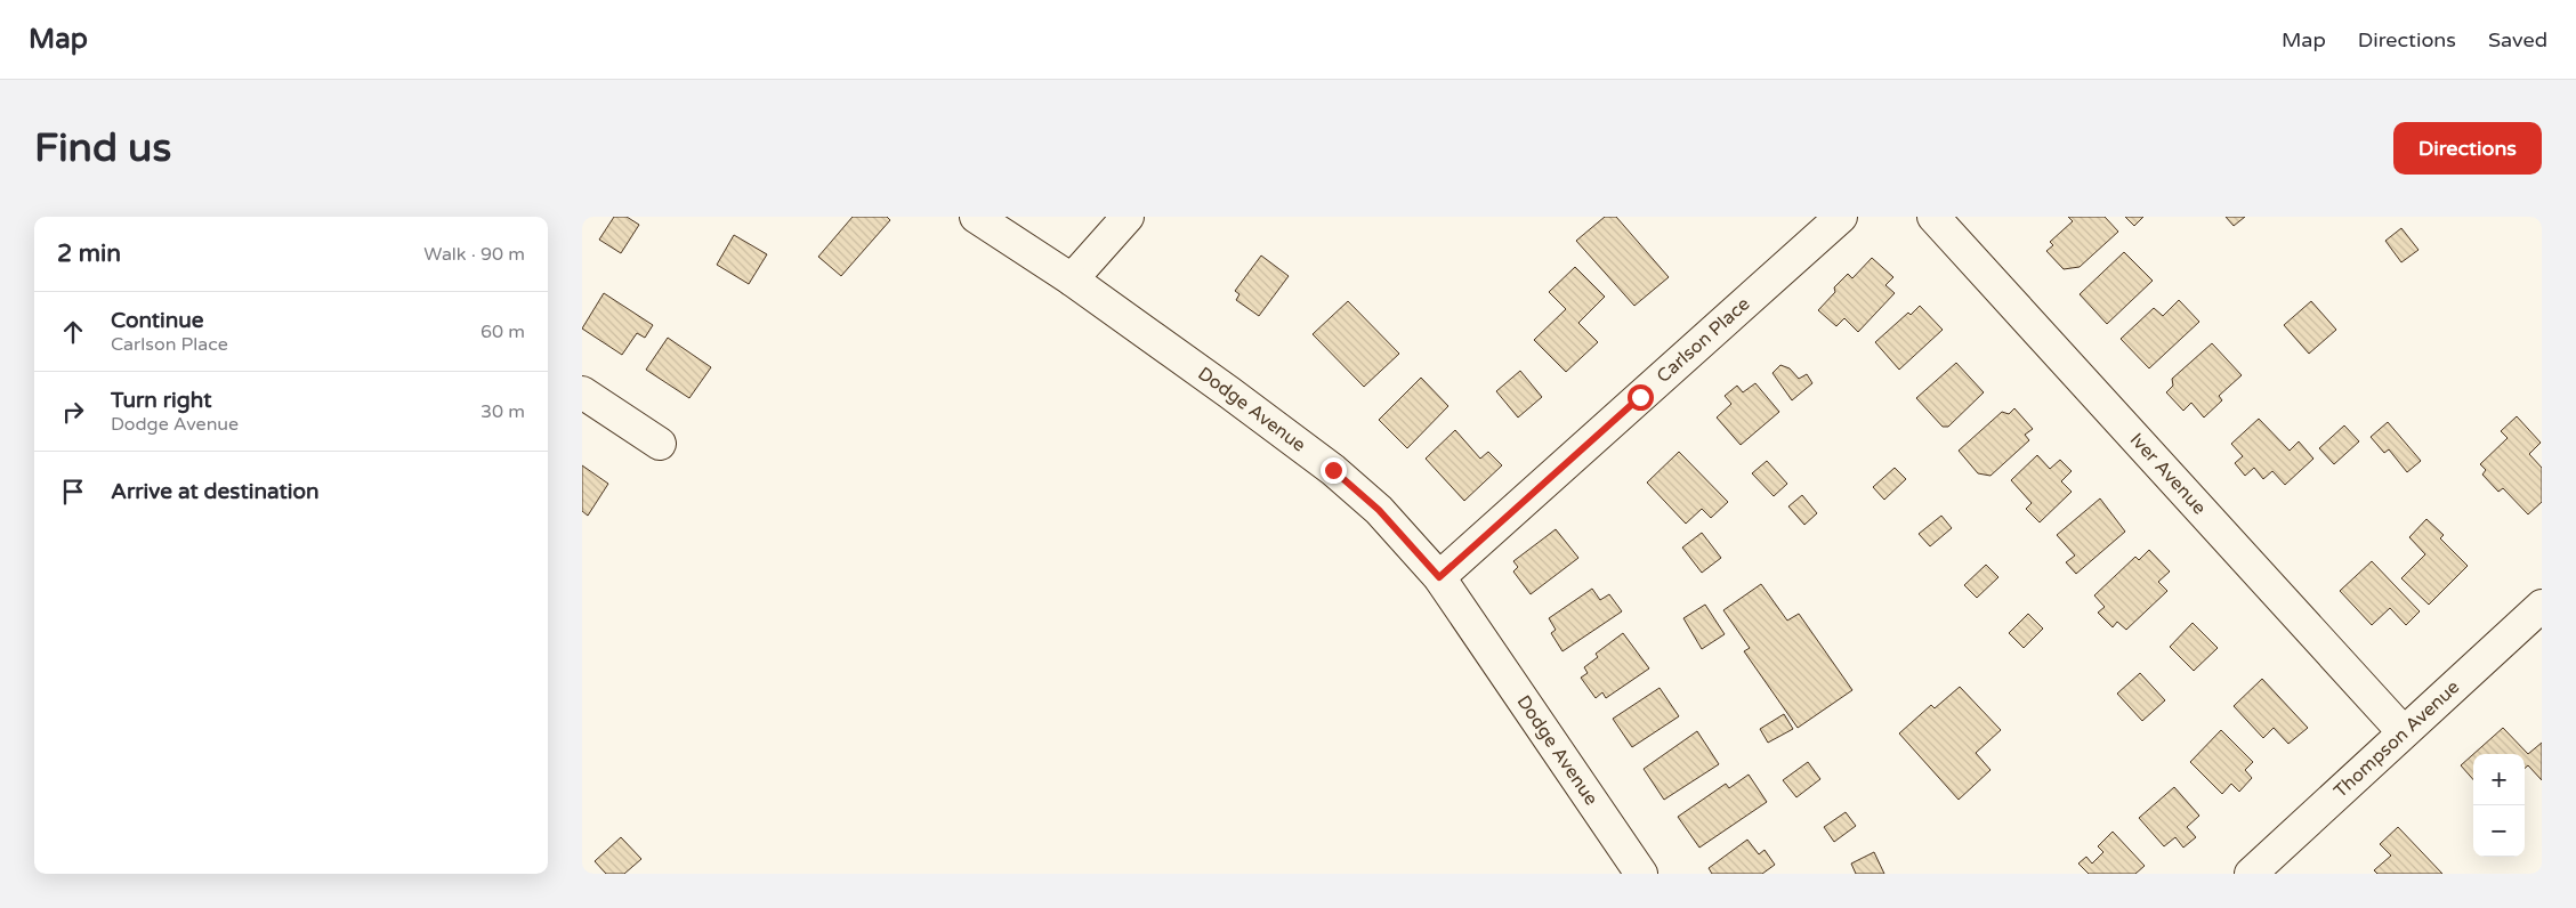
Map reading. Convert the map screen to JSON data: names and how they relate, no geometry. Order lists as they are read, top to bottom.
{
  "streets": {
    "street": [
      "Carlson Place",
      "Dodge Avenue",
      "Iver Avenue",
      "Thompson Avenue"
    ]
  },
  "crossings": [
    ["Carlson Place", "Dodge Avenue"],
    ["Iver Avenue", "Thompson Avenue"]
  ],
  "page": {
    "header": "Map",
    "nav": ["Map", "Directions", "Saved"],
    "buttons": "Directions",
    "title": "Find us",
    "heading": ["2 min", "Walk · 90 m"],
    "list": [
      ["Continue", "Carlson Place", "60 m"],
      ["Turn right", "Dodge Avenue", "30 m"],
      "Arrive at destination"
    ],
    "map_buttons": ["+", "−"]
  }
}
